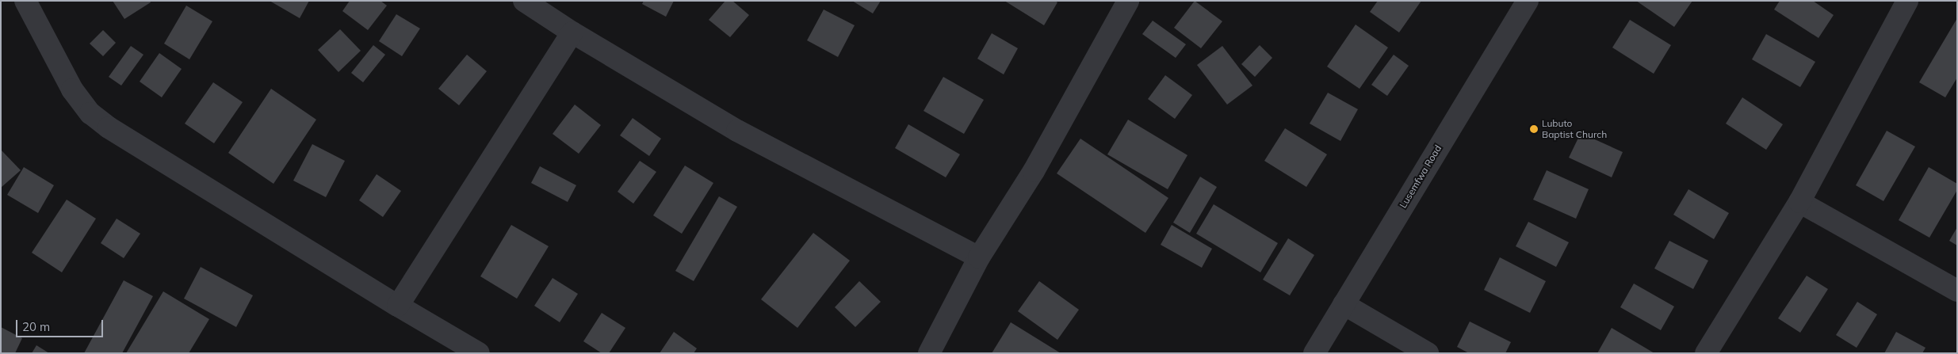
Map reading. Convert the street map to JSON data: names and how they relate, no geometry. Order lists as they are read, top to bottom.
{
  "streets": {
    "street": ["Lusemfwa Road"]
  },
  "places": ["Lubuto Baptist Church"],
  "scale_bar": "20 m"
}
